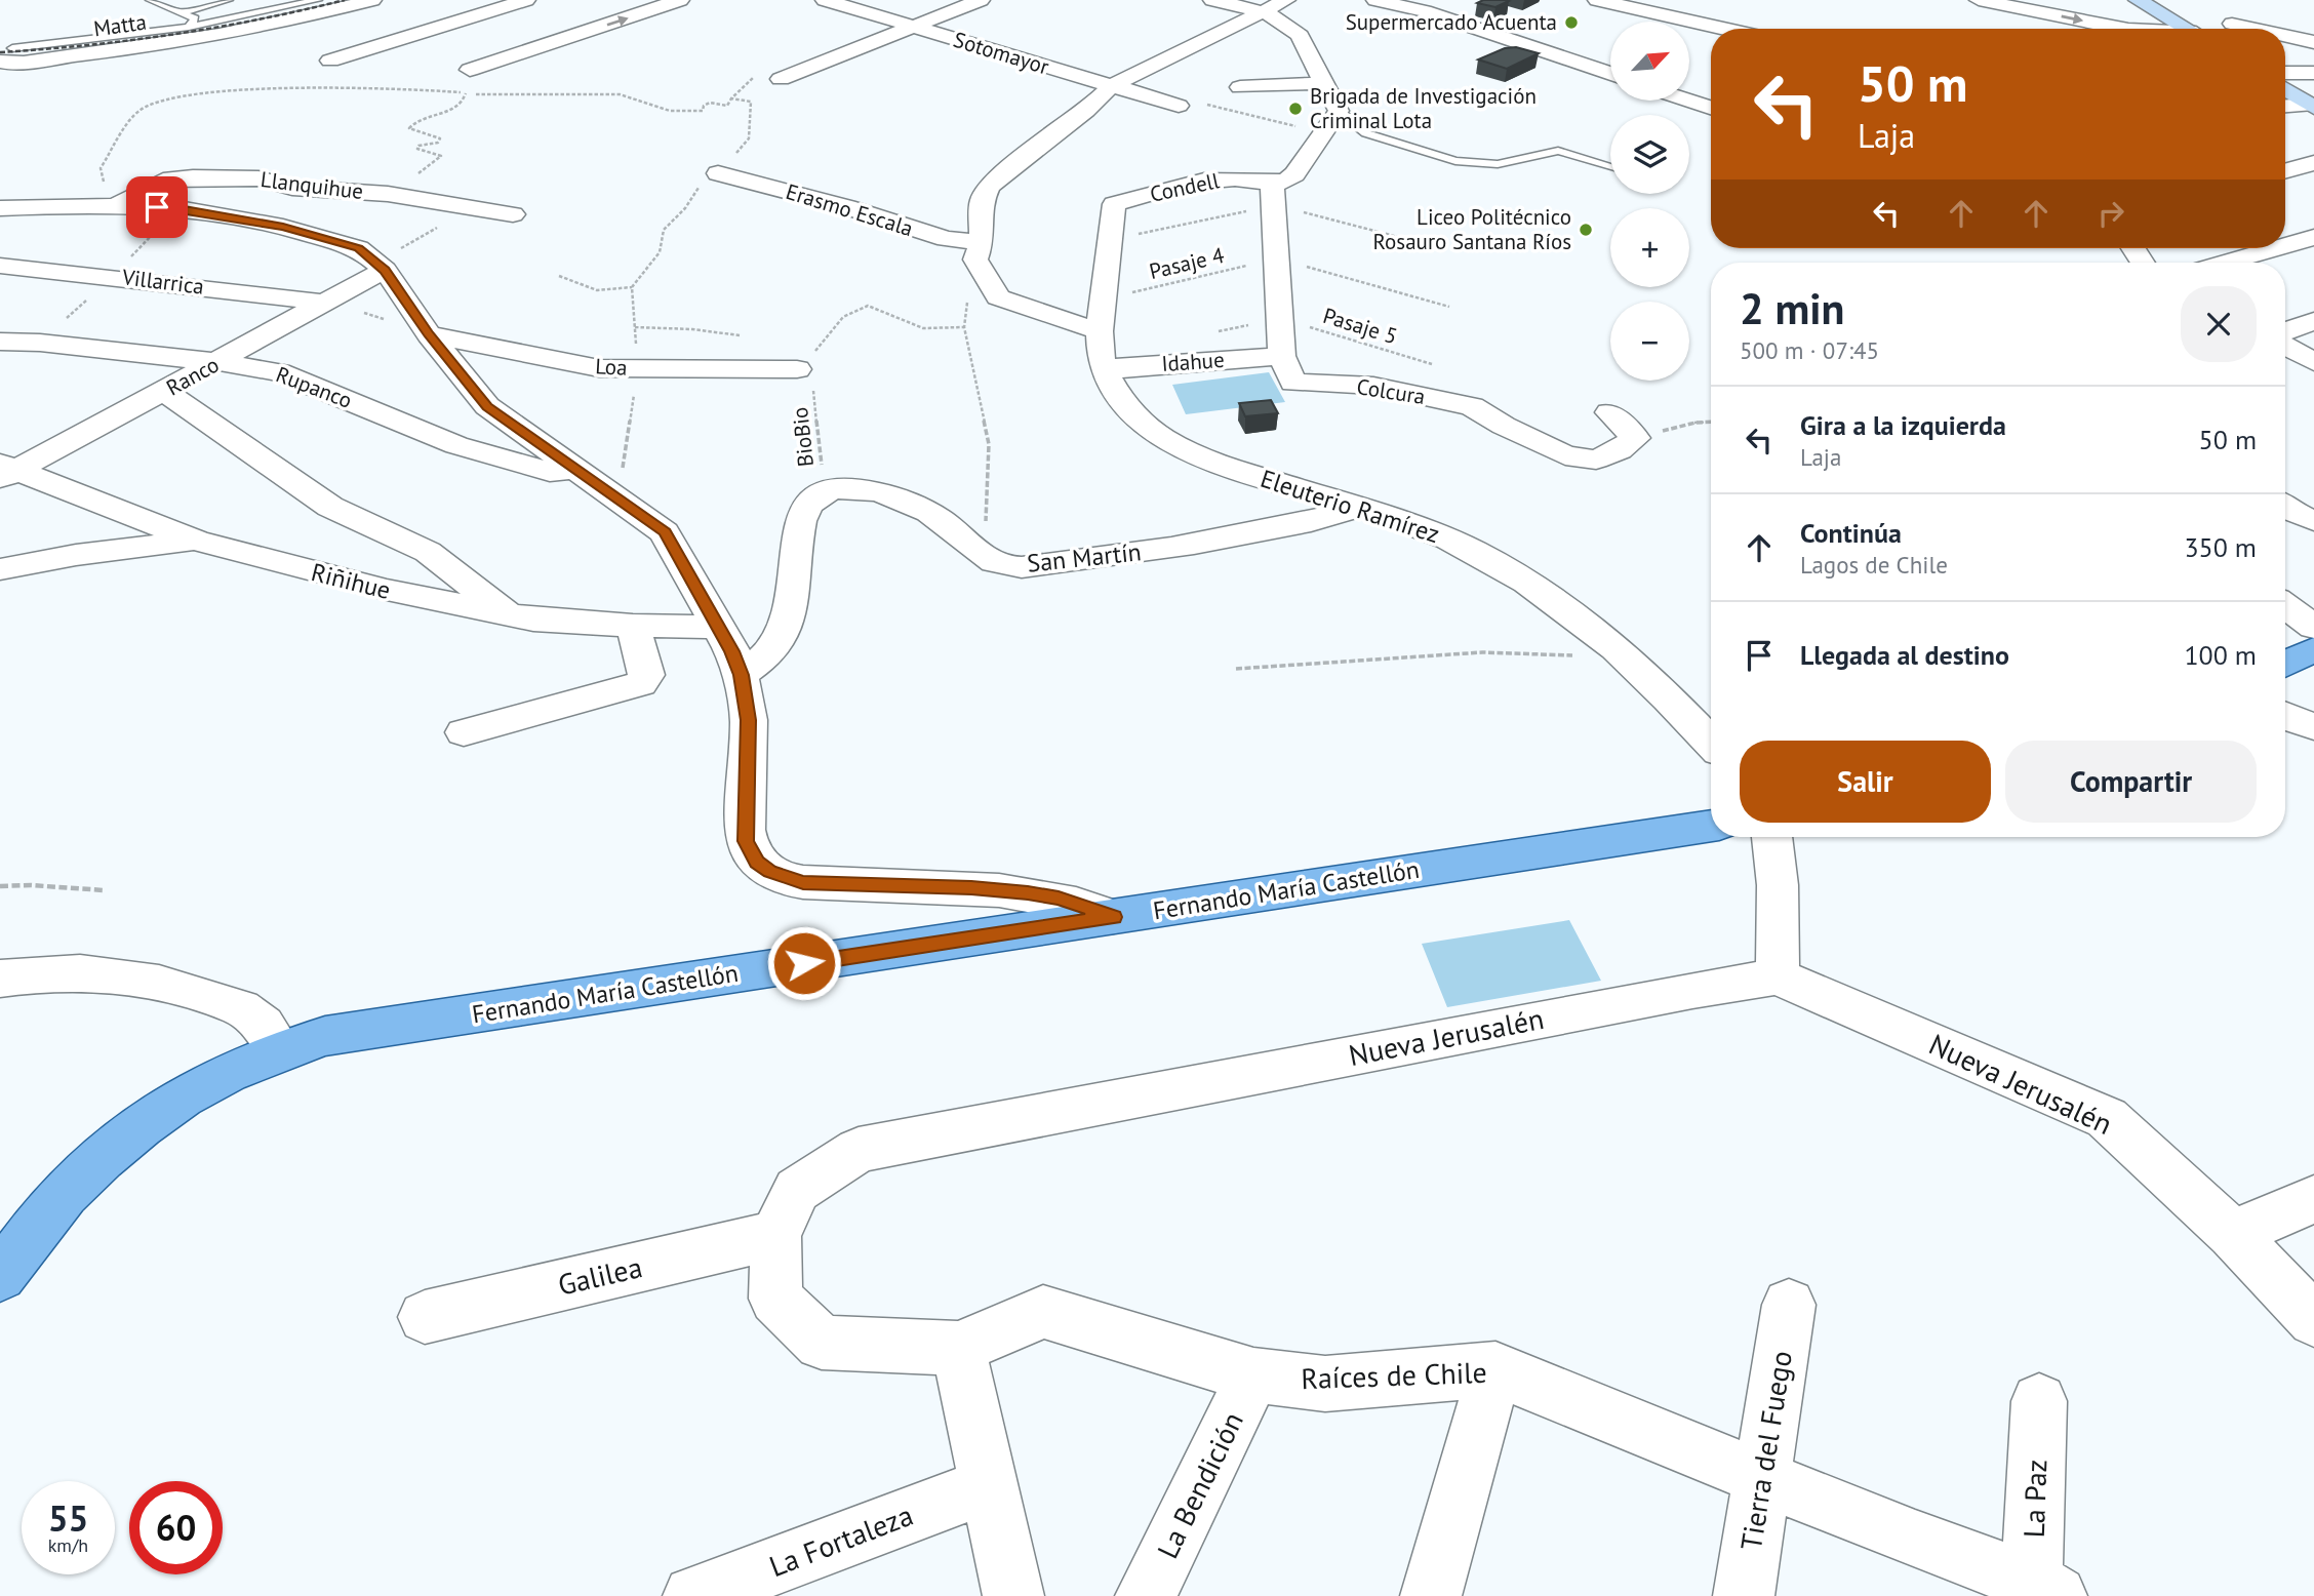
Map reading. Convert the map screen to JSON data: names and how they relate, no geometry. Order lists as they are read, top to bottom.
{
  "streets": {
    "main road": ["Fernando María Castellón"],
    "street": [
      "Matta",
      "Sotomayor",
      "Llanquihue",
      "Condell",
      "Erasmo Escala",
      "Villarrica",
      "Idahue",
      "Loa",
      "Ranco",
      "Rupanco",
      "Colcura",
      "Eleuterio Ramírez",
      "San Martín",
      "Riñihue",
      "Nueva Jerusalén",
      "Galilea",
      "Raíces de Chile",
      "Tierra del Fuego",
      "La Bendición",
      "La Paz",
      "La Fortaleza"
    ],
    "path": ["Pasaje 4", "Pasaje 5", "BioBio"]
  },
  "crossings": [
    ["Condell", "Pasaje 4"],
    ["Condell", "Eleuterio Ramírez"],
    ["Villarrica", "Ranco"],
    ["Idahue", "Colcura"],
    ["Idahue", "Eleuterio Ramírez"],
    ["Loa", "BioBio"],
    ["Ranco", "Rupanco"],
    ["Ranco", "Riñihue"],
    ["BioBio", "San Martín"],
    ["Eleuterio Ramírez", "San Martín"],
    ["Nueva Jerusalén", "Galilea"],
    ["Nueva Jerusalén", "Raíces de Chile"],
    ["Raíces de Chile", "Tierra del Fuego"],
    ["Raíces de Chile", "La Bendición"],
    ["Raíces de Chile", "La Paz"]
  ],
  "places": ["Supermercado Acuenta", "Brigada de Investigación Criminal Lota", "Liceo Politécnico Rosauro Santana Ríos"],
  "north": "top right",
  "page": {
    "map_buttons": ["+", "−"],
    "turn": ["50 m", "Laja"],
    "heading": ["2 min", "500 m · 07:45"],
    "list": [
      {
        "name": "Gira a la izquierda",
        "note": "Laja",
        "value": "50 m"
      },
      {
        "name": "Continúa",
        "note": "Lagos de Chile",
        "value": "350 m"
      },
      {
        "name": "Llegada al destino",
        "value": "100 m"
      }
    ],
    "buttons": ["Salir", "Compartir"],
    "speed": "55 km/h",
    "limit": "60"
  }
}
